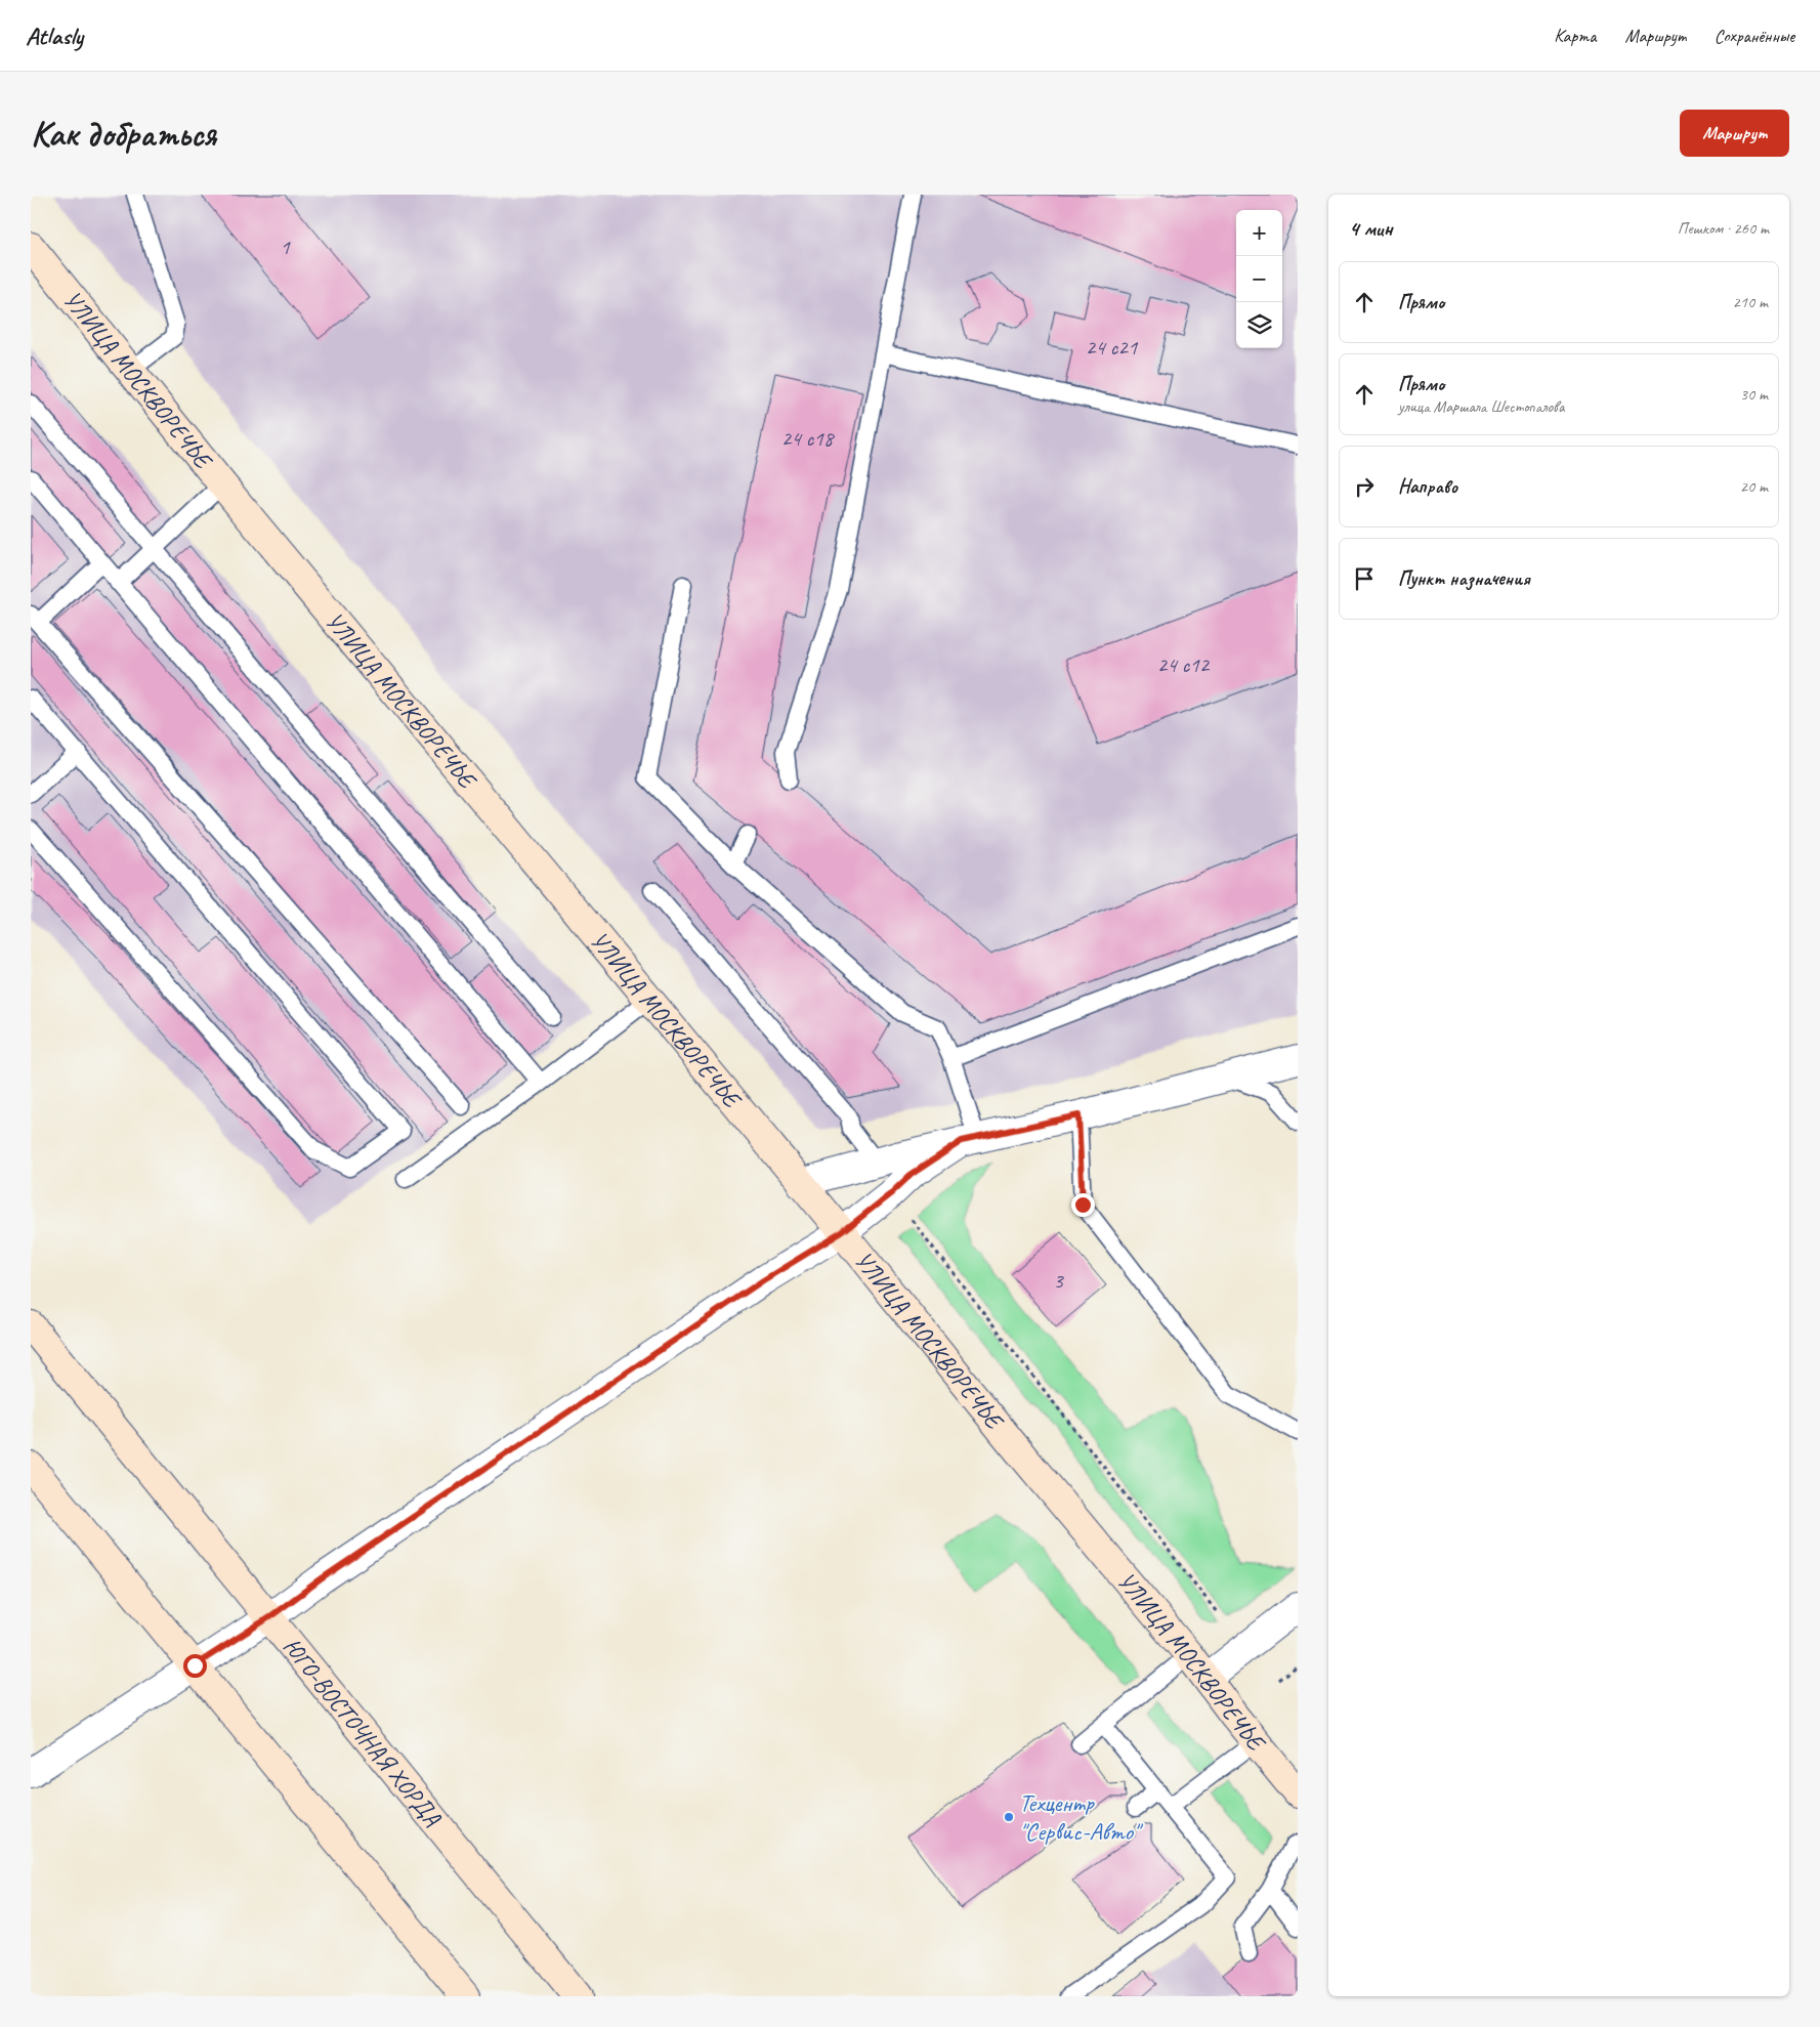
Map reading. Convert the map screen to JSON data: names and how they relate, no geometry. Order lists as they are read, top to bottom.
{
  "streets": {
    "main road": ["УЛИЦА МОСКВОРЕЧЬЕ", "ЮГО-ВОСТОЧНАЯ ХОРДА"]
  },
  "places": ["Техцентр \"Сервис-Авто\""],
  "house_numbers": [
    "1",
    "24 с21",
    "24 с18",
    "24 с12",
    "3"
  ],
  "page": {
    "header": "Atlasly",
    "nav": ["Карта", "Маршрут", "Сохранённые"],
    "buttons": "Маршрут",
    "title": "Как добраться",
    "heading": ["4 мин", "Пешком · 260 m"],
    "map_buttons": ["+", "−"],
    "list": [
      ["Прямо", "210 m"],
      ["Прямо", "улица Маршала Шестопалова", "30 m"],
      ["Направо", "20 m"],
      "Пункт назначения"
    ]
  }
}
